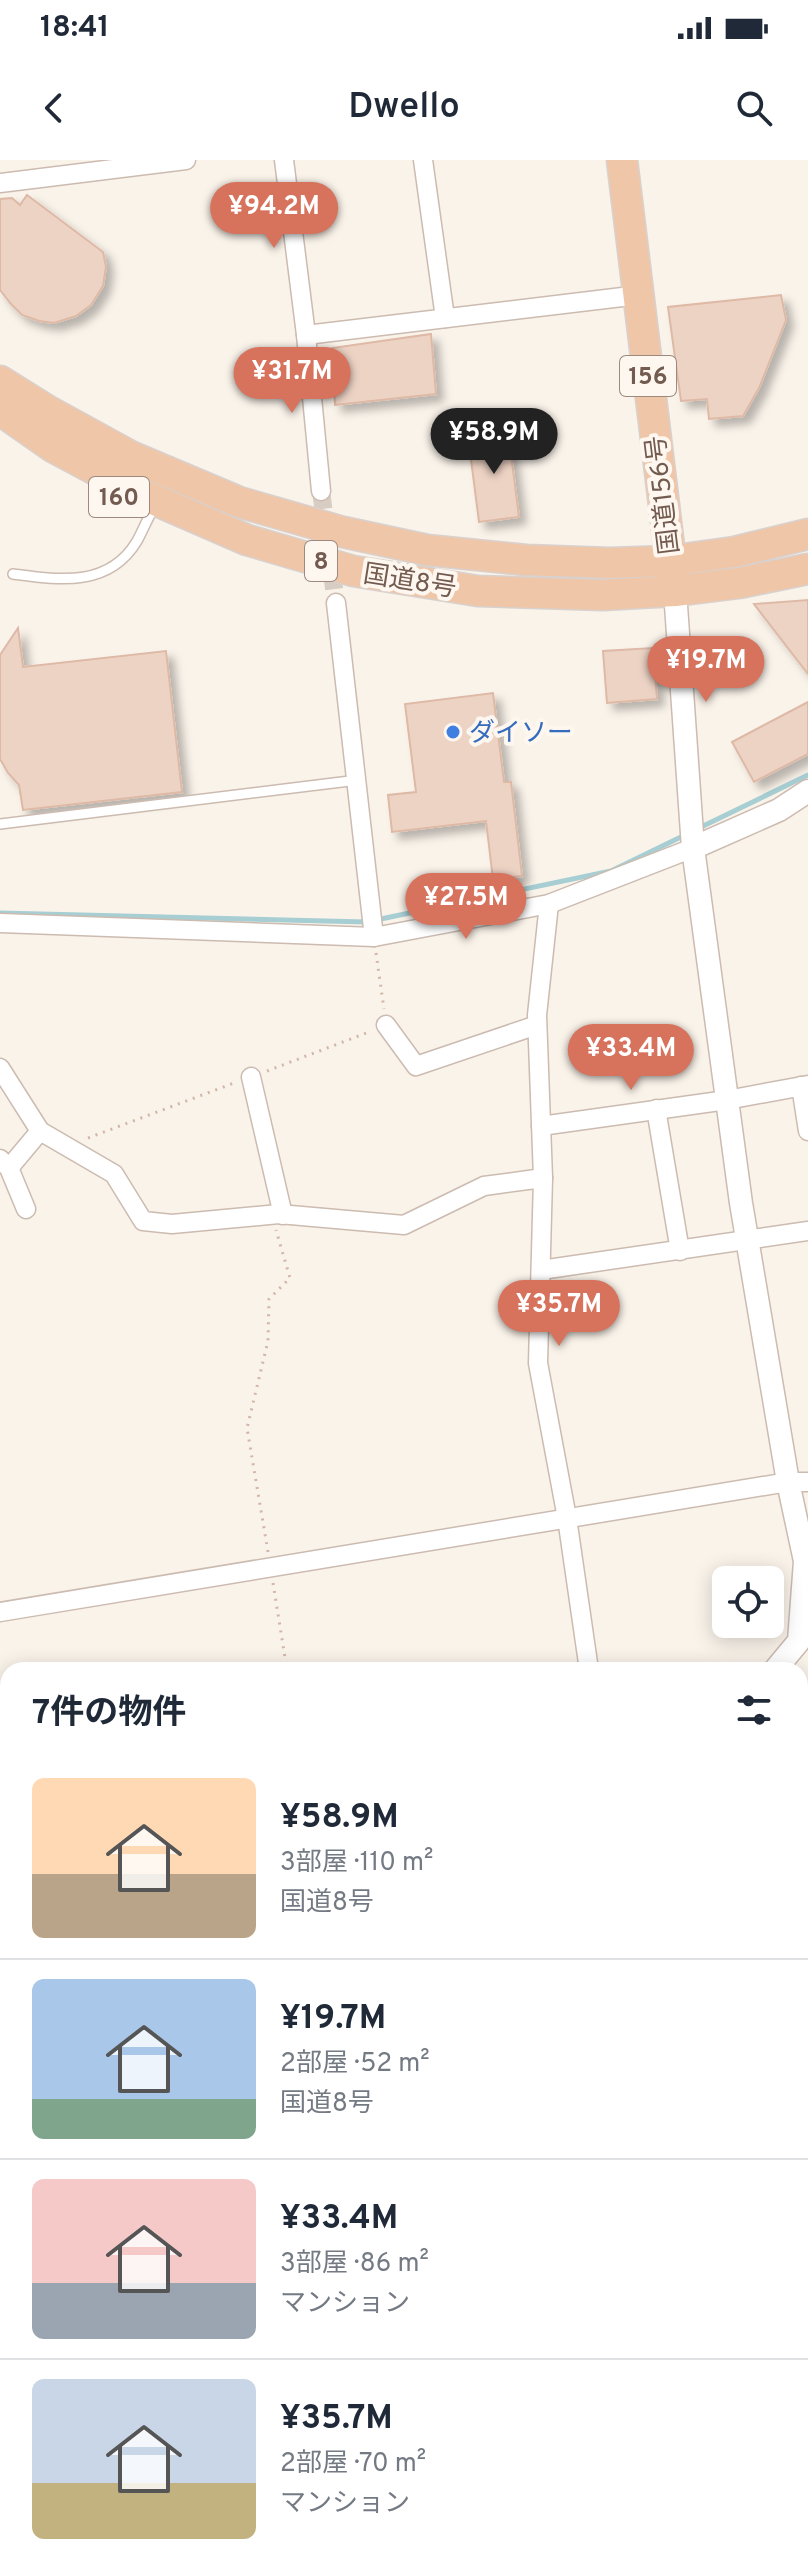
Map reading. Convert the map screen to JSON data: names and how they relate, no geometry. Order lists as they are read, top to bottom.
{
  "streets": {
    "highway": [
      "156",
      "国道156号",
      "160",
      "8",
      "国道8号"
    ]
  },
  "crossings": [
    ["国道156号", "国道8号"],
    ["160", "国道8号"]
  ],
  "places": ["ダイソー"],
  "page": {
    "status": "18:41",
    "header": "Dwello",
    "price": [
      "¥94.2M",
      "¥31.7M",
      "¥58.9M",
      "¥19.7M",
      "¥27.5M",
      "¥33.4M",
      "¥35.7M"
    ],
    "heading": "7件の物件",
    "list": [
      {
        "name": "¥58.9M",
        "note": "3部屋 · 110 m² · 国道8号"
      },
      {
        "name": "¥19.7M",
        "note": "2部屋 · 52 m² · 国道8号"
      },
      {
        "name": "¥33.4M",
        "note": "3部屋 · 86 m² · マンション"
      },
      {
        "name": "¥35.7M",
        "note": "2部屋 · 70 m² · マンション"
      }
    ]
  }
}
